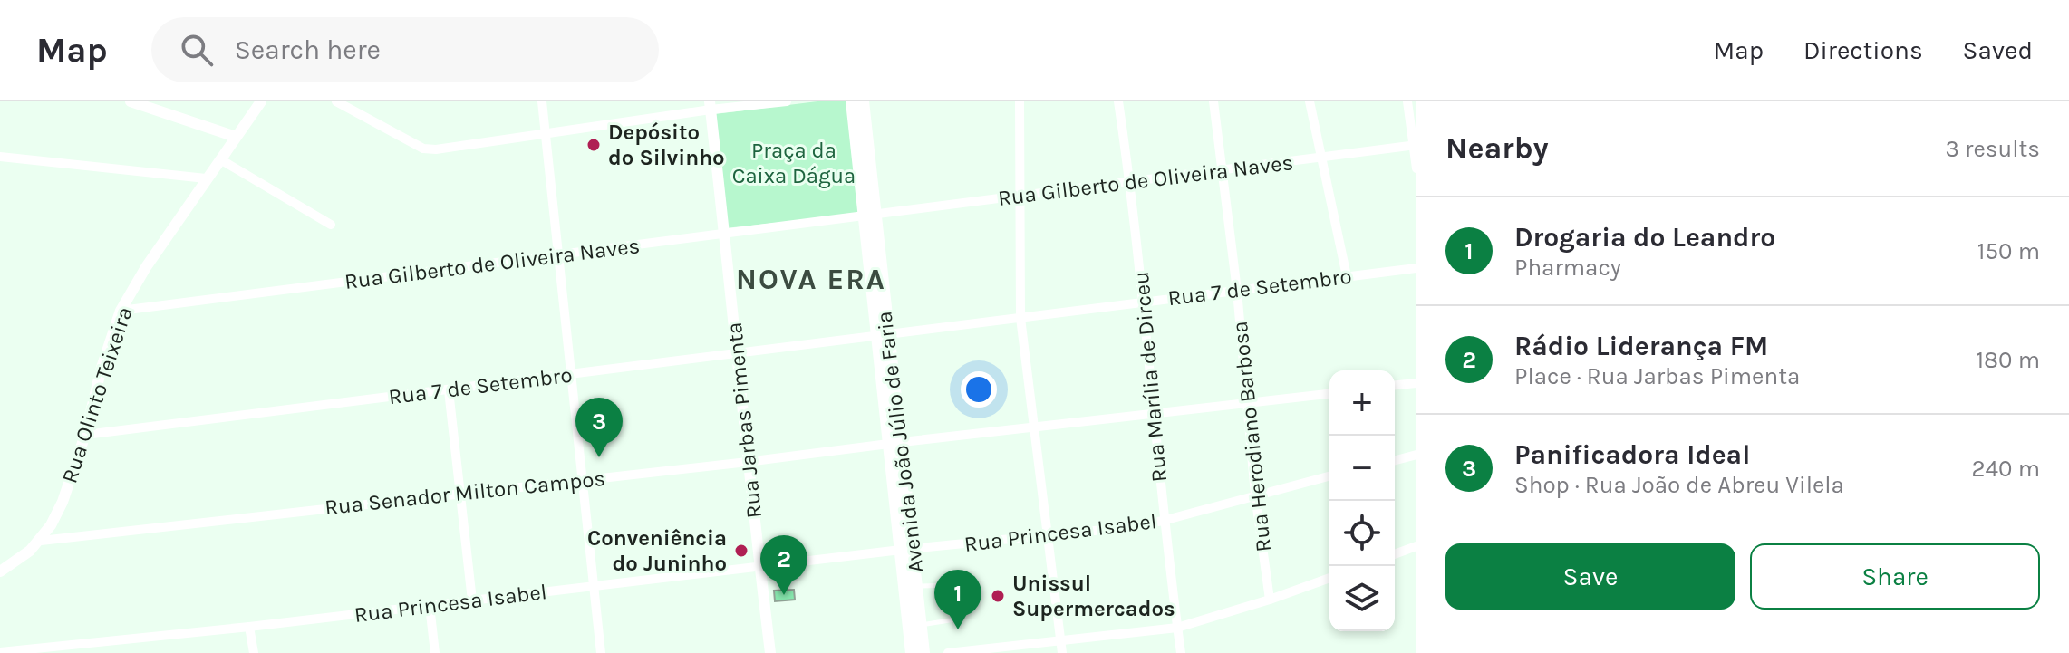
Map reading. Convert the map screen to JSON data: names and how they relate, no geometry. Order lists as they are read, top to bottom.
{
  "streets": {
    "main road": ["Avenida João Júlio de Faria"],
    "street": [
      "Rua Gilberto de Oliveira Naves",
      "Rua 7 de Setembro",
      "Rua Marília de Dirceu",
      "Rua Olinto Teixeira",
      "Rua Jarbas Pimenta",
      "Rua Herodiano Barbosa",
      "Rua Senador Milton Campos",
      "Rua Princesa Isabel"
    ]
  },
  "crossings": [
    ["Rua Gilberto de Oliveira Naves", "Rua Marília de Dirceu"],
    ["Rua Gilberto de Oliveira Naves", "Rua Olinto Teixeira"],
    ["Rua Gilberto de Oliveira Naves", "Rua Jarbas Pimenta"],
    ["Rua Gilberto de Oliveira Naves", "Rua Herodiano Barbosa"],
    ["Rua Gilberto de Oliveira Naves", "Avenida João Júlio de Faria"],
    ["Rua 7 de Setembro", "Rua Marília de Dirceu"],
    ["Rua 7 de Setembro", "Rua Olinto Teixeira"],
    ["Rua 7 de Setembro", "Rua Jarbas Pimenta"],
    ["Rua 7 de Setembro", "Rua Herodiano Barbosa"],
    ["Rua 7 de Setembro", "Avenida João Júlio de Faria"],
    ["Rua Marília de Dirceu", "Rua Senador Milton Campos"],
    ["Rua Marília de Dirceu", "Rua Princesa Isabel"],
    ["Rua Olinto Teixeira", "Rua Senador Milton Campos"],
    ["Rua Jarbas Pimenta", "Rua Senador Milton Campos"],
    ["Rua Jarbas Pimenta", "Rua Princesa Isabel"],
    ["Rua Herodiano Barbosa", "Rua Senador Milton Campos"],
    ["Rua Herodiano Barbosa", "Rua Princesa Isabel"],
    ["Avenida João Júlio de Faria", "Rua Senador Milton Campos"],
    ["Avenida João Júlio de Faria", "Rua Princesa Isabel"]
  ],
  "districts": ["NOVA ERA"],
  "parks": ["Praça da Caixa Dágua"],
  "places": ["Depósito do Silvinho", "Conveniência do Juninho", "Unissul Supermercados"],
  "page": {
    "header": "Map",
    "search": "Search here",
    "nav": ["Map", "Directions", "Saved"],
    "heading": ["Nearby", "3 results"],
    "list": [
      {
        "mark": "1",
        "name": "Drogaria do Leandro",
        "note": "Pharmacy",
        "value": "150 m"
      },
      {
        "mark": "2",
        "name": "Rádio Liderança FM",
        "note": "Place · Rua Jarbas Pimenta",
        "value": "180 m"
      },
      {
        "mark": "3",
        "name": "Panificadora Ideal",
        "note": "Shop · Rua João de Abreu Vilela",
        "value": "240 m"
      }
    ],
    "map_buttons": ["+", "−"],
    "pins": ["3", "2", "1"],
    "buttons": ["Save", "Share"]
  }
}
